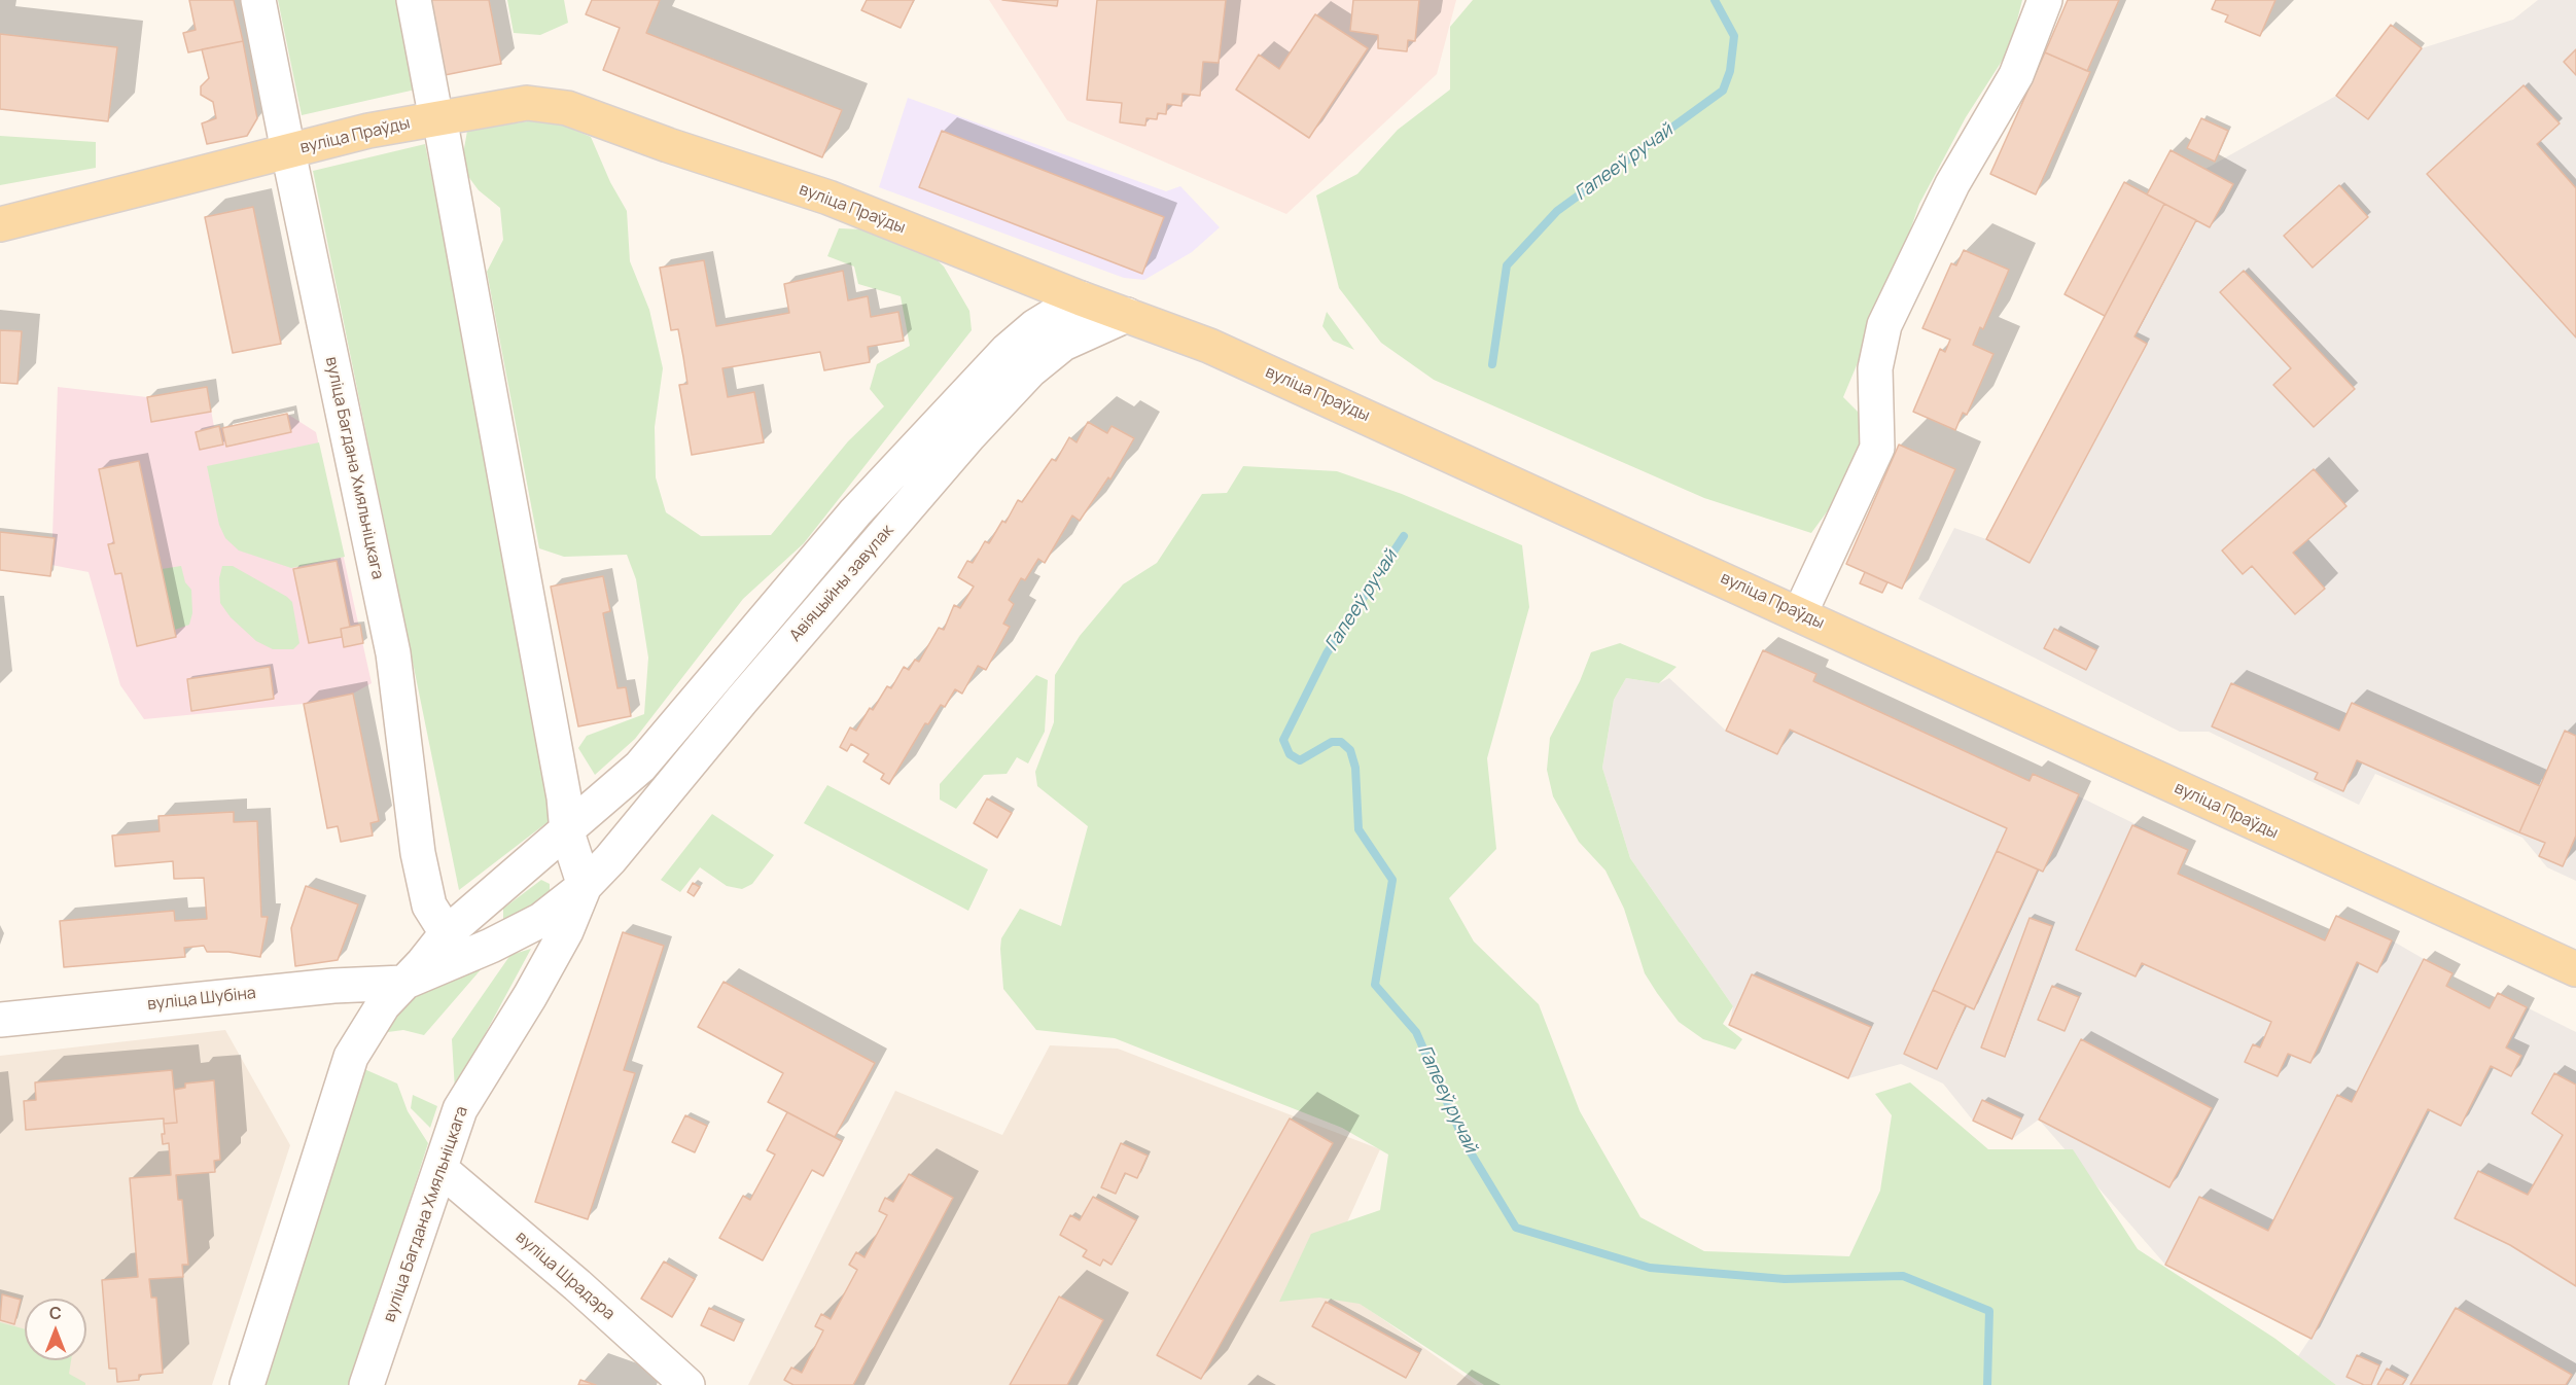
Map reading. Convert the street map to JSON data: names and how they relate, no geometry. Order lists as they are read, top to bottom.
{
  "streets": {
    "main road": ["вуліца Праўды"],
    "street": [
      "вуліца Багдана Хмяльніцкага",
      "Авіяцыйны завулак",
      "вуліца Шубіна",
      "вуліца Шрадэра"
    ]
  },
  "crossings": [
    ["вуліца Праўды", "вуліца Багдана Хмяльніцкага"],
    ["вуліца Праўды", "Авіяцыйны завулак"],
    ["вуліца Багдана Хмяльніцкага", "Авіяцыйны завулак"],
    ["вуліца Багдана Хмяльніцкага", "вуліца Шрадэра"]
  ],
  "water": ["Гапееў ручай"],
  "north": "top"
}
